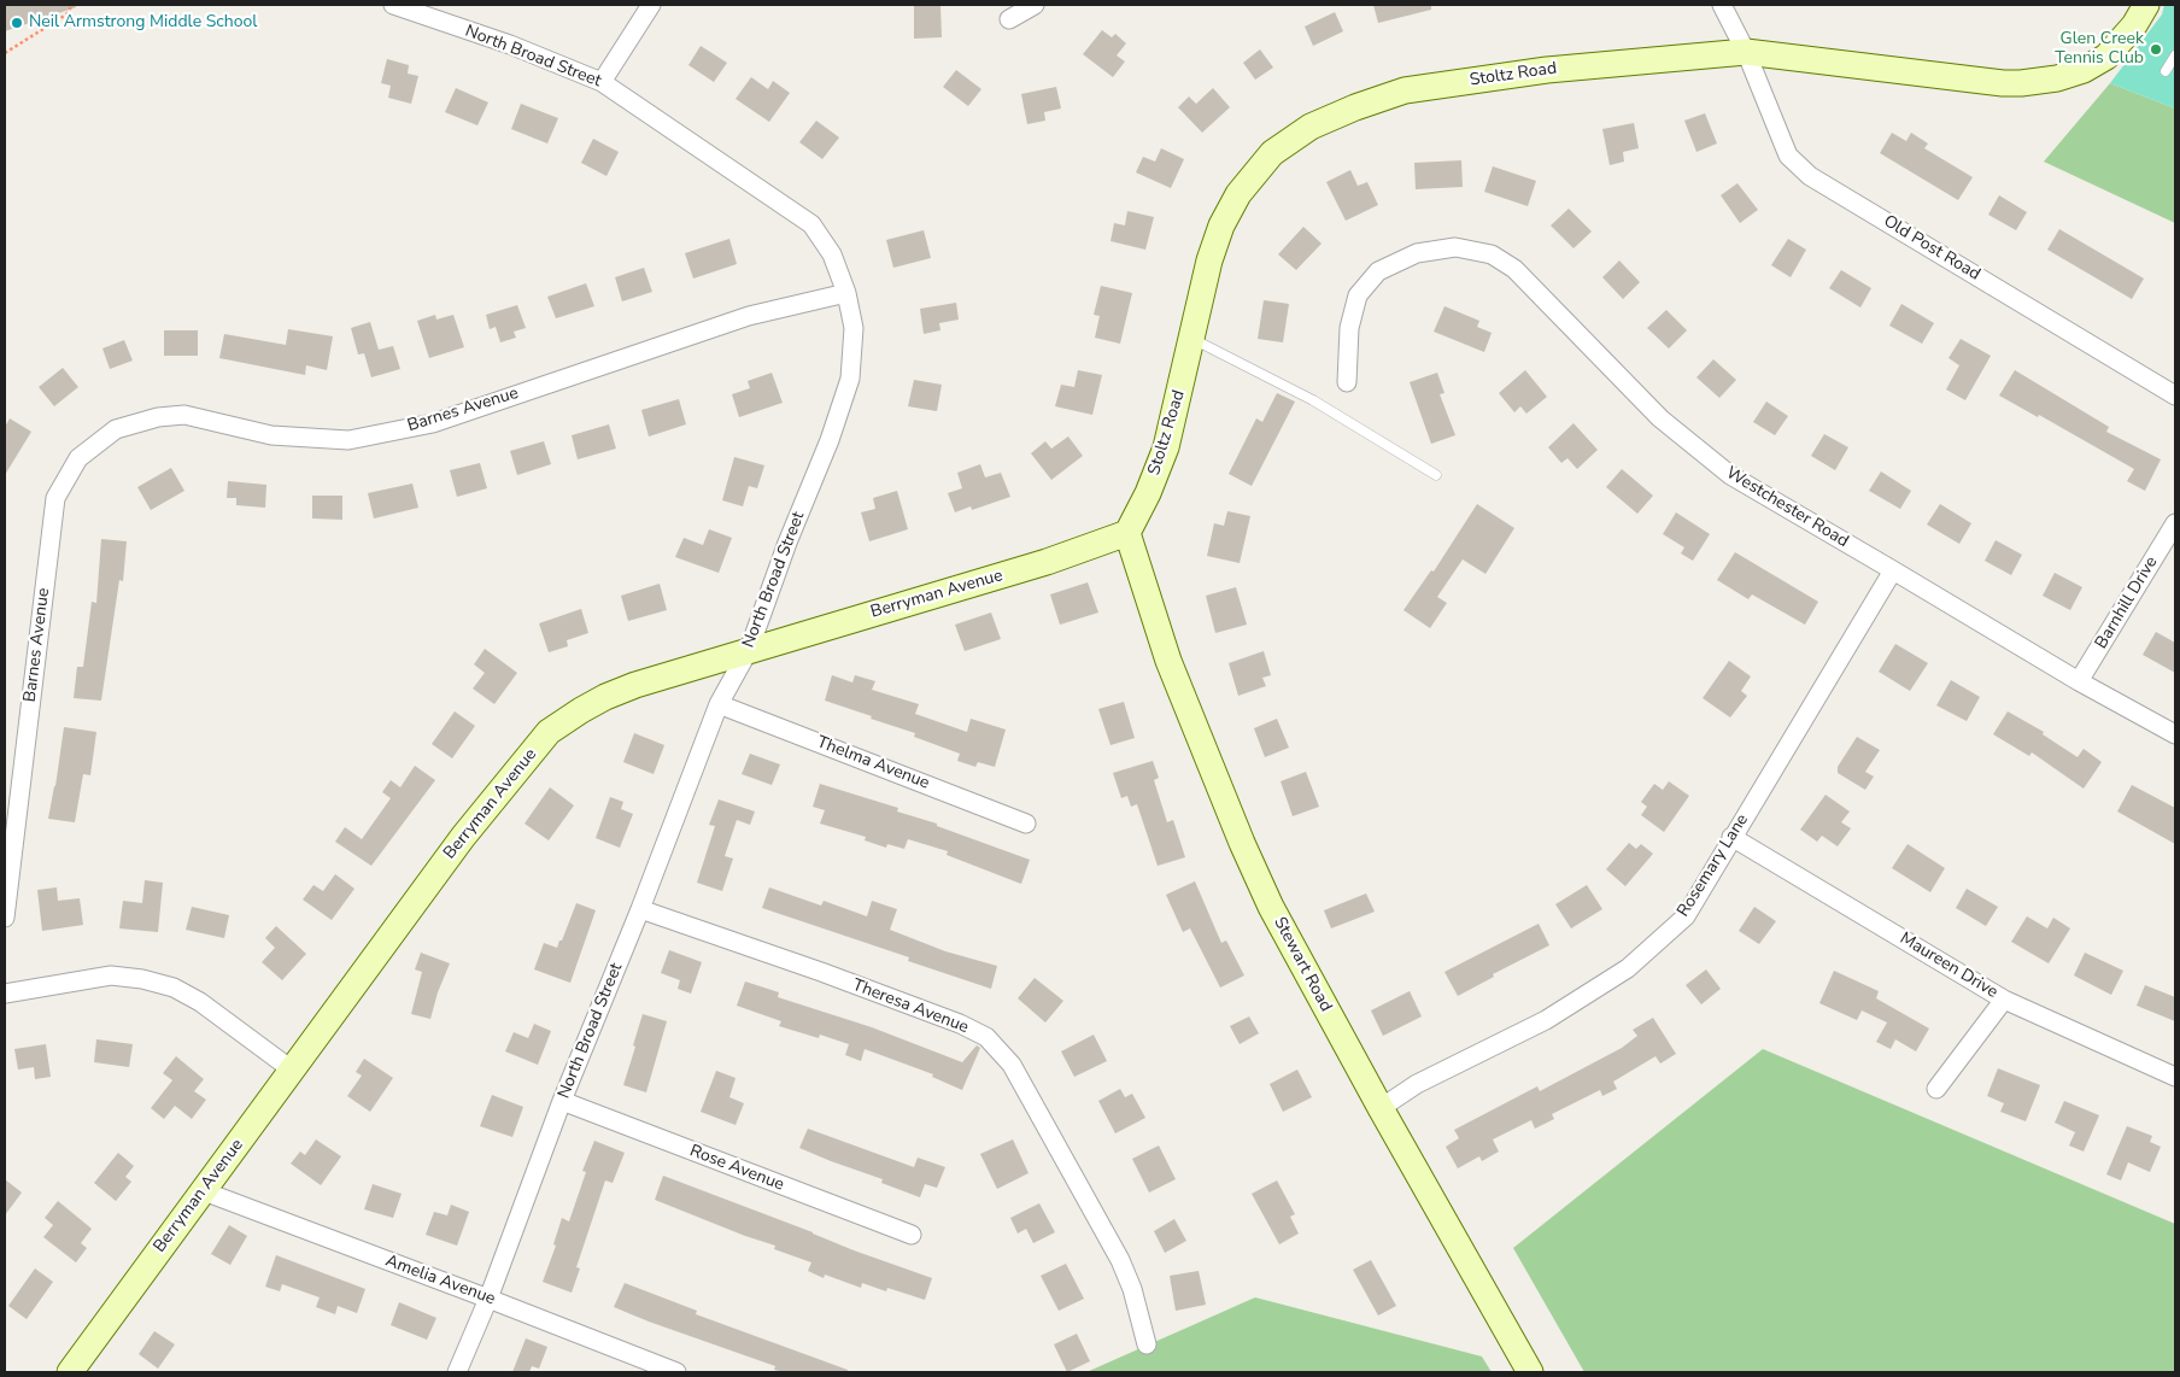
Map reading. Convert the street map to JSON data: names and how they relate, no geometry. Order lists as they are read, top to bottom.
{
  "streets": {
    "street": [
      "North Broad Street",
      "Stoltz Road",
      "Old Post Road",
      "Barnes Avenue",
      "Westchester Road",
      "Berryman Avenue",
      "Barnhill Drive",
      "Thelma Avenue",
      "Rosemary Lane",
      "Stewart Road",
      "Maureen Drive",
      "Theresa Avenue",
      "Rose Avenue",
      "Amelia Avenue"
    ]
  },
  "crossings": [
    ["North Broad Street", "Barnes Avenue"],
    ["North Broad Street", "Berryman Avenue"],
    ["North Broad Street", "Thelma Avenue"],
    ["North Broad Street", "Theresa Avenue"],
    ["North Broad Street", "Rose Avenue"],
    ["North Broad Street", "Amelia Avenue"],
    ["Stoltz Road", "Old Post Road"],
    ["Stoltz Road", "Berryman Avenue"],
    ["Stoltz Road", "Stewart Road"],
    ["Westchester Road", "Barnhill Drive"],
    ["Westchester Road", "Rosemary Lane"],
    ["Berryman Avenue", "Stewart Road"],
    ["Berryman Avenue", "Amelia Avenue"],
    ["Rosemary Lane", "Stewart Road"],
    ["Rosemary Lane", "Maureen Drive"]
  ],
  "places": ["Neil Armstrong Middle School", "Glen Creek Tennis Club"]
}
